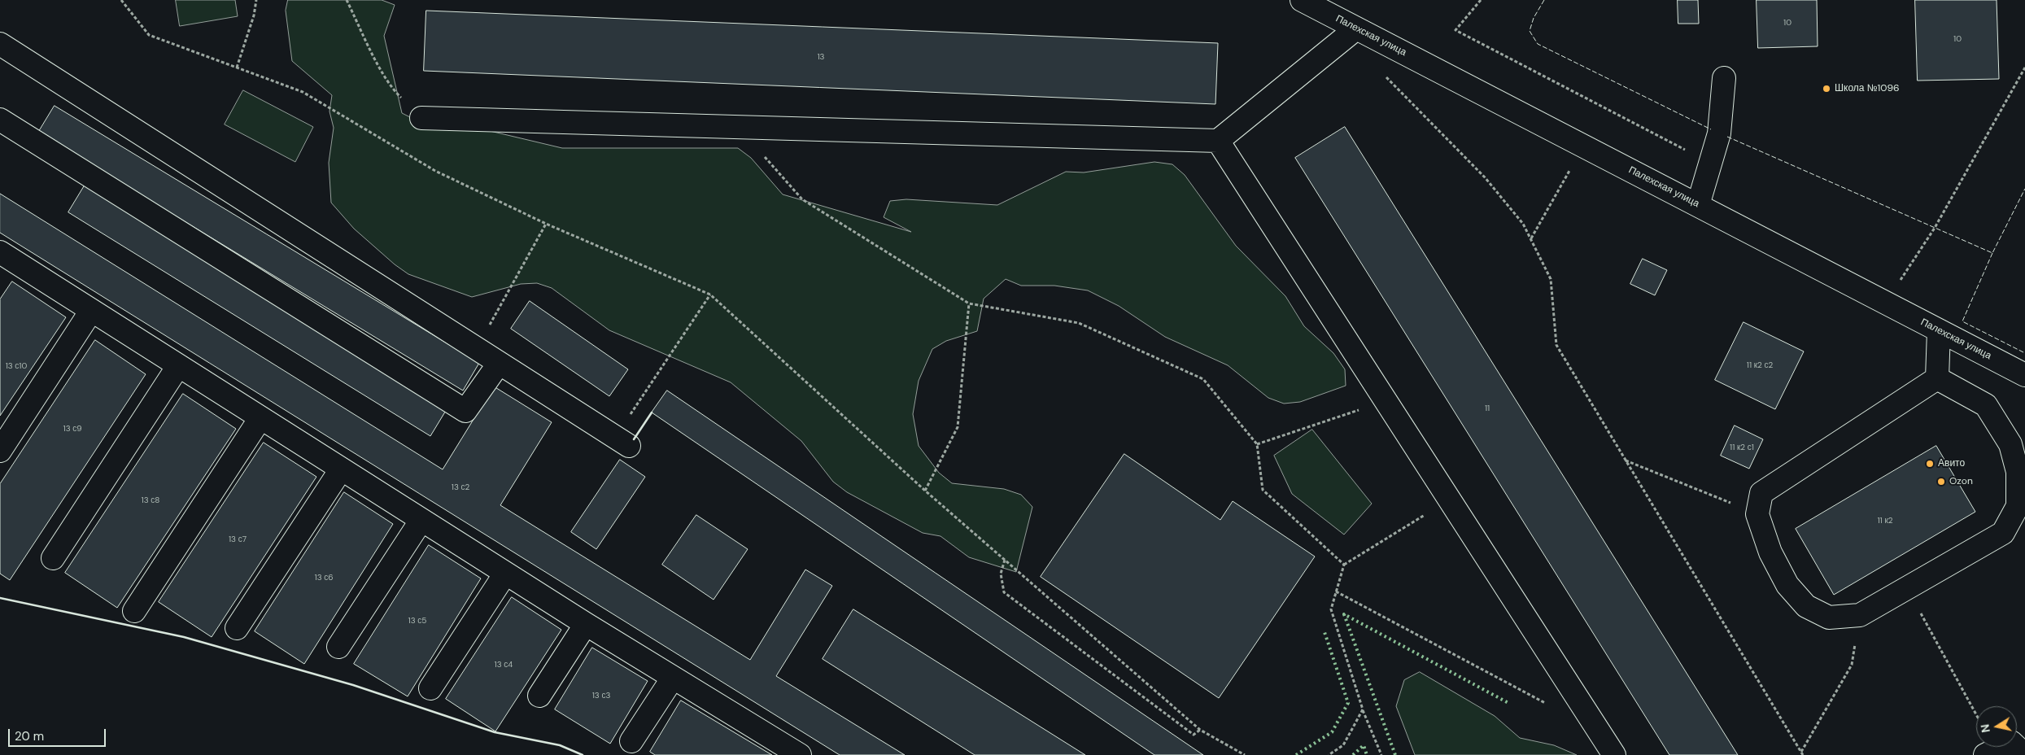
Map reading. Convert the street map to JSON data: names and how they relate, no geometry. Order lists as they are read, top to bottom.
{
  "streets": {
    "street": ["Палехская улица"]
  },
  "places": ["Школа №1096", "Авито", "Ozon"],
  "house_numbers": [
    "10",
    "10",
    "13",
    "11 к2 с2",
    "13 с10",
    "11",
    "13 с9",
    "11 к2 с1",
    "13 с2",
    "13 с8",
    "11 к2",
    "13 с7",
    "13 с6",
    "13 с5",
    "13 с4",
    "13 с3"
  ],
  "scale_bar": "20 m",
  "north": "left"
}
